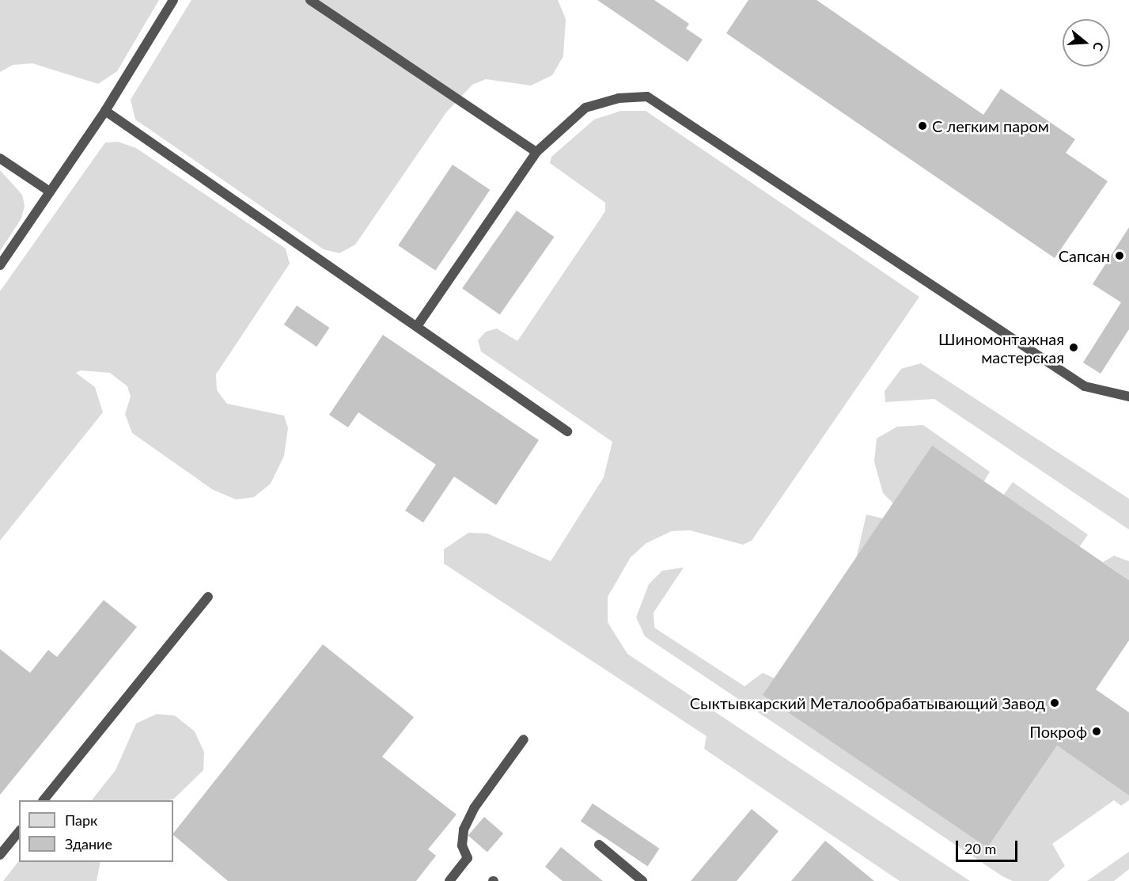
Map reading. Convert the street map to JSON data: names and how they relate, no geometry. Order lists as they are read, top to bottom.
{
  "places": [
    "С легким паром",
    "Сапсан",
    "Шиномонтажная мастерская",
    "Сыктывкарский Металообрабатывающий Завод",
    "Покроф"
  ],
  "legend": ["Парк", "Здание"],
  "scale_bar": "20 m",
  "north": "right"
}
